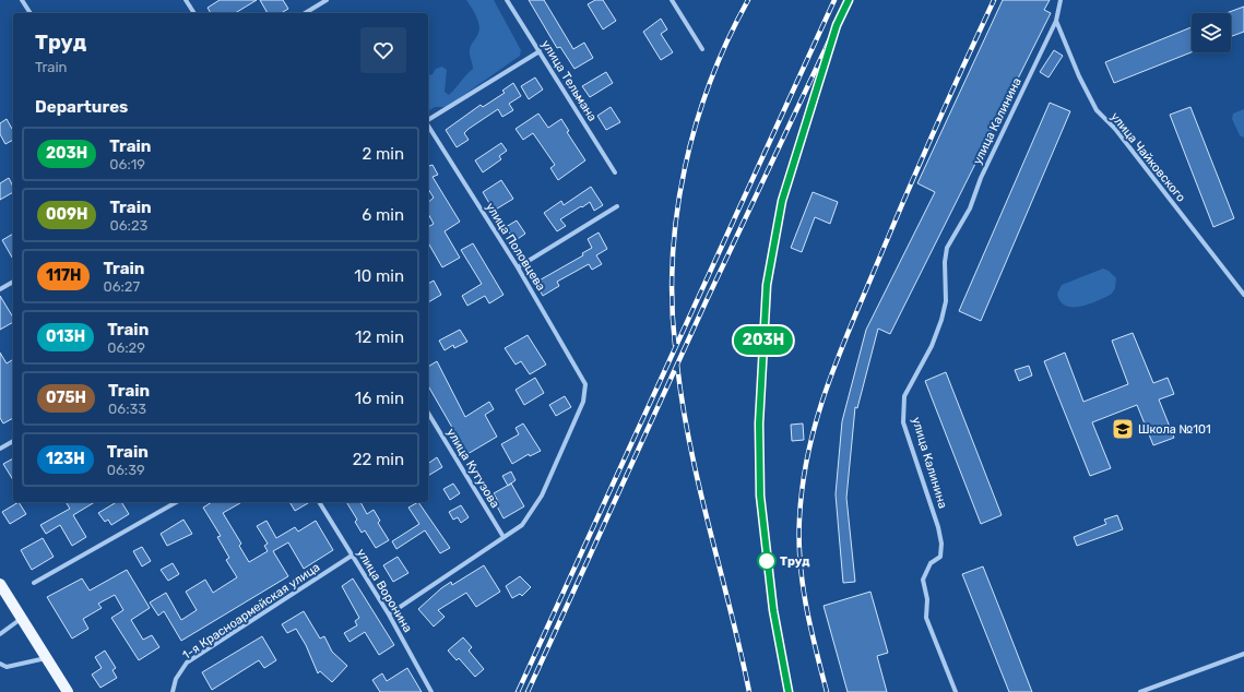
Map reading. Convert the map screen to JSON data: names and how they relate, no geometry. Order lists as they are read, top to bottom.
{
  "streets": {
    "street": [
      "улица Тельмана",
      "улица Калинина",
      "улица Чайковского",
      "улица Половцева",
      "улица Кутузова",
      "улица Воронина",
      "1-я Красноармейская улица"
    ]
  },
  "crossings": [
    ["улица Калинина", "улица Чайковского"],
    ["улица Половцева", "улица Кутузова"],
    ["улица Воронина", "1-я Красноармейская улица"]
  ],
  "places": {
    "school or university": ["Школа №101"],
    "other": ["Труд"]
  },
  "page": {
    "on_map": "203Н",
    "heading": [
      ["Труд", "Train"],
      "Departures"
    ],
    "list": [
      {
        "mark": "203Н",
        "name": "Train",
        "note": "06:19",
        "value": "2 min"
      },
      {
        "mark": "009Н",
        "name": "Train",
        "note": "06:23",
        "value": "6 min"
      },
      {
        "mark": "117Н",
        "name": "Train",
        "note": "06:27",
        "value": "10 min"
      },
      {
        "mark": "013Н",
        "name": "Train",
        "note": "06:29",
        "value": "12 min"
      },
      {
        "mark": "075Н",
        "name": "Train",
        "note": "06:33",
        "value": "16 min"
      },
      {
        "mark": "123Н",
        "name": "Train",
        "note": "06:39",
        "value": "22 min"
      }
    ]
  }
}
